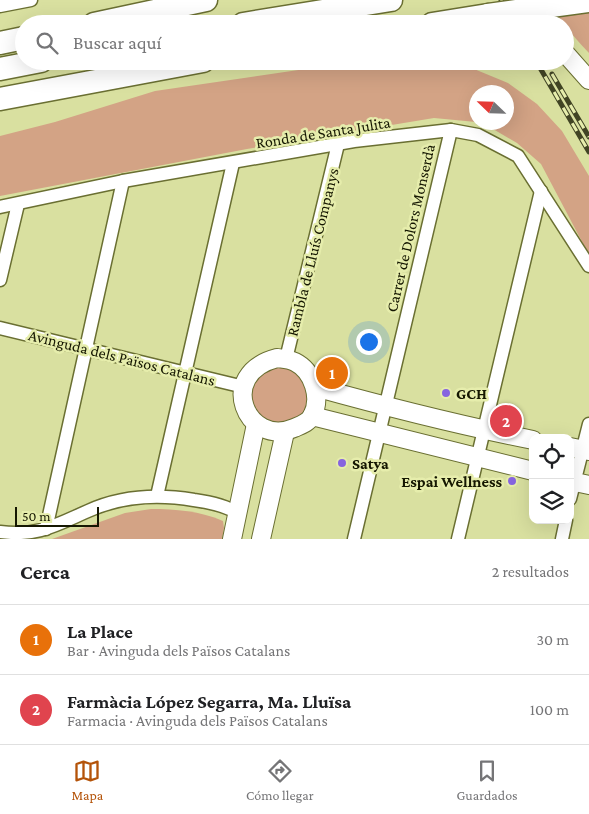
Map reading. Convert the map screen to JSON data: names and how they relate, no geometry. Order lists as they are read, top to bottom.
{
  "streets": {
    "street": [
      "Ronda de Santa Julita",
      "Carrer de Dolors Monserdà",
      "Rambla de Lluís Companys",
      "Avinguda dels Països Catalans"
    ]
  },
  "crossings": [
    ["Ronda de Santa Julita", "Carrer de Dolors Monserdà"],
    ["Ronda de Santa Julita", "Rambla de Lluís Companys"],
    ["Rambla de Lluís Companys", "Avinguda dels Països Catalans"]
  ],
  "places": ["GCH", "Satya", "Espai Wellness"],
  "scale_bar": "50 m",
  "north": "top left",
  "page": {
    "search": "Buscar aquí",
    "pins": ["1", "2"],
    "scale": "50 m",
    "heading": ["Cerca", "2 resultados"],
    "list": [
      {
        "mark": "1",
        "name": "La Place",
        "note": "Bar · Avinguda dels Països Catalans",
        "value": "30 m"
      },
      {
        "mark": "2",
        "name": "Farmàcia López Segarra, Ma. Lluïsa",
        "note": "Farmacia · Avinguda dels Països Catalans",
        "value": "100 m"
      }
    ],
    "nav": ["Mapa", "Cómo llegar", "Guardados"]
  }
}
